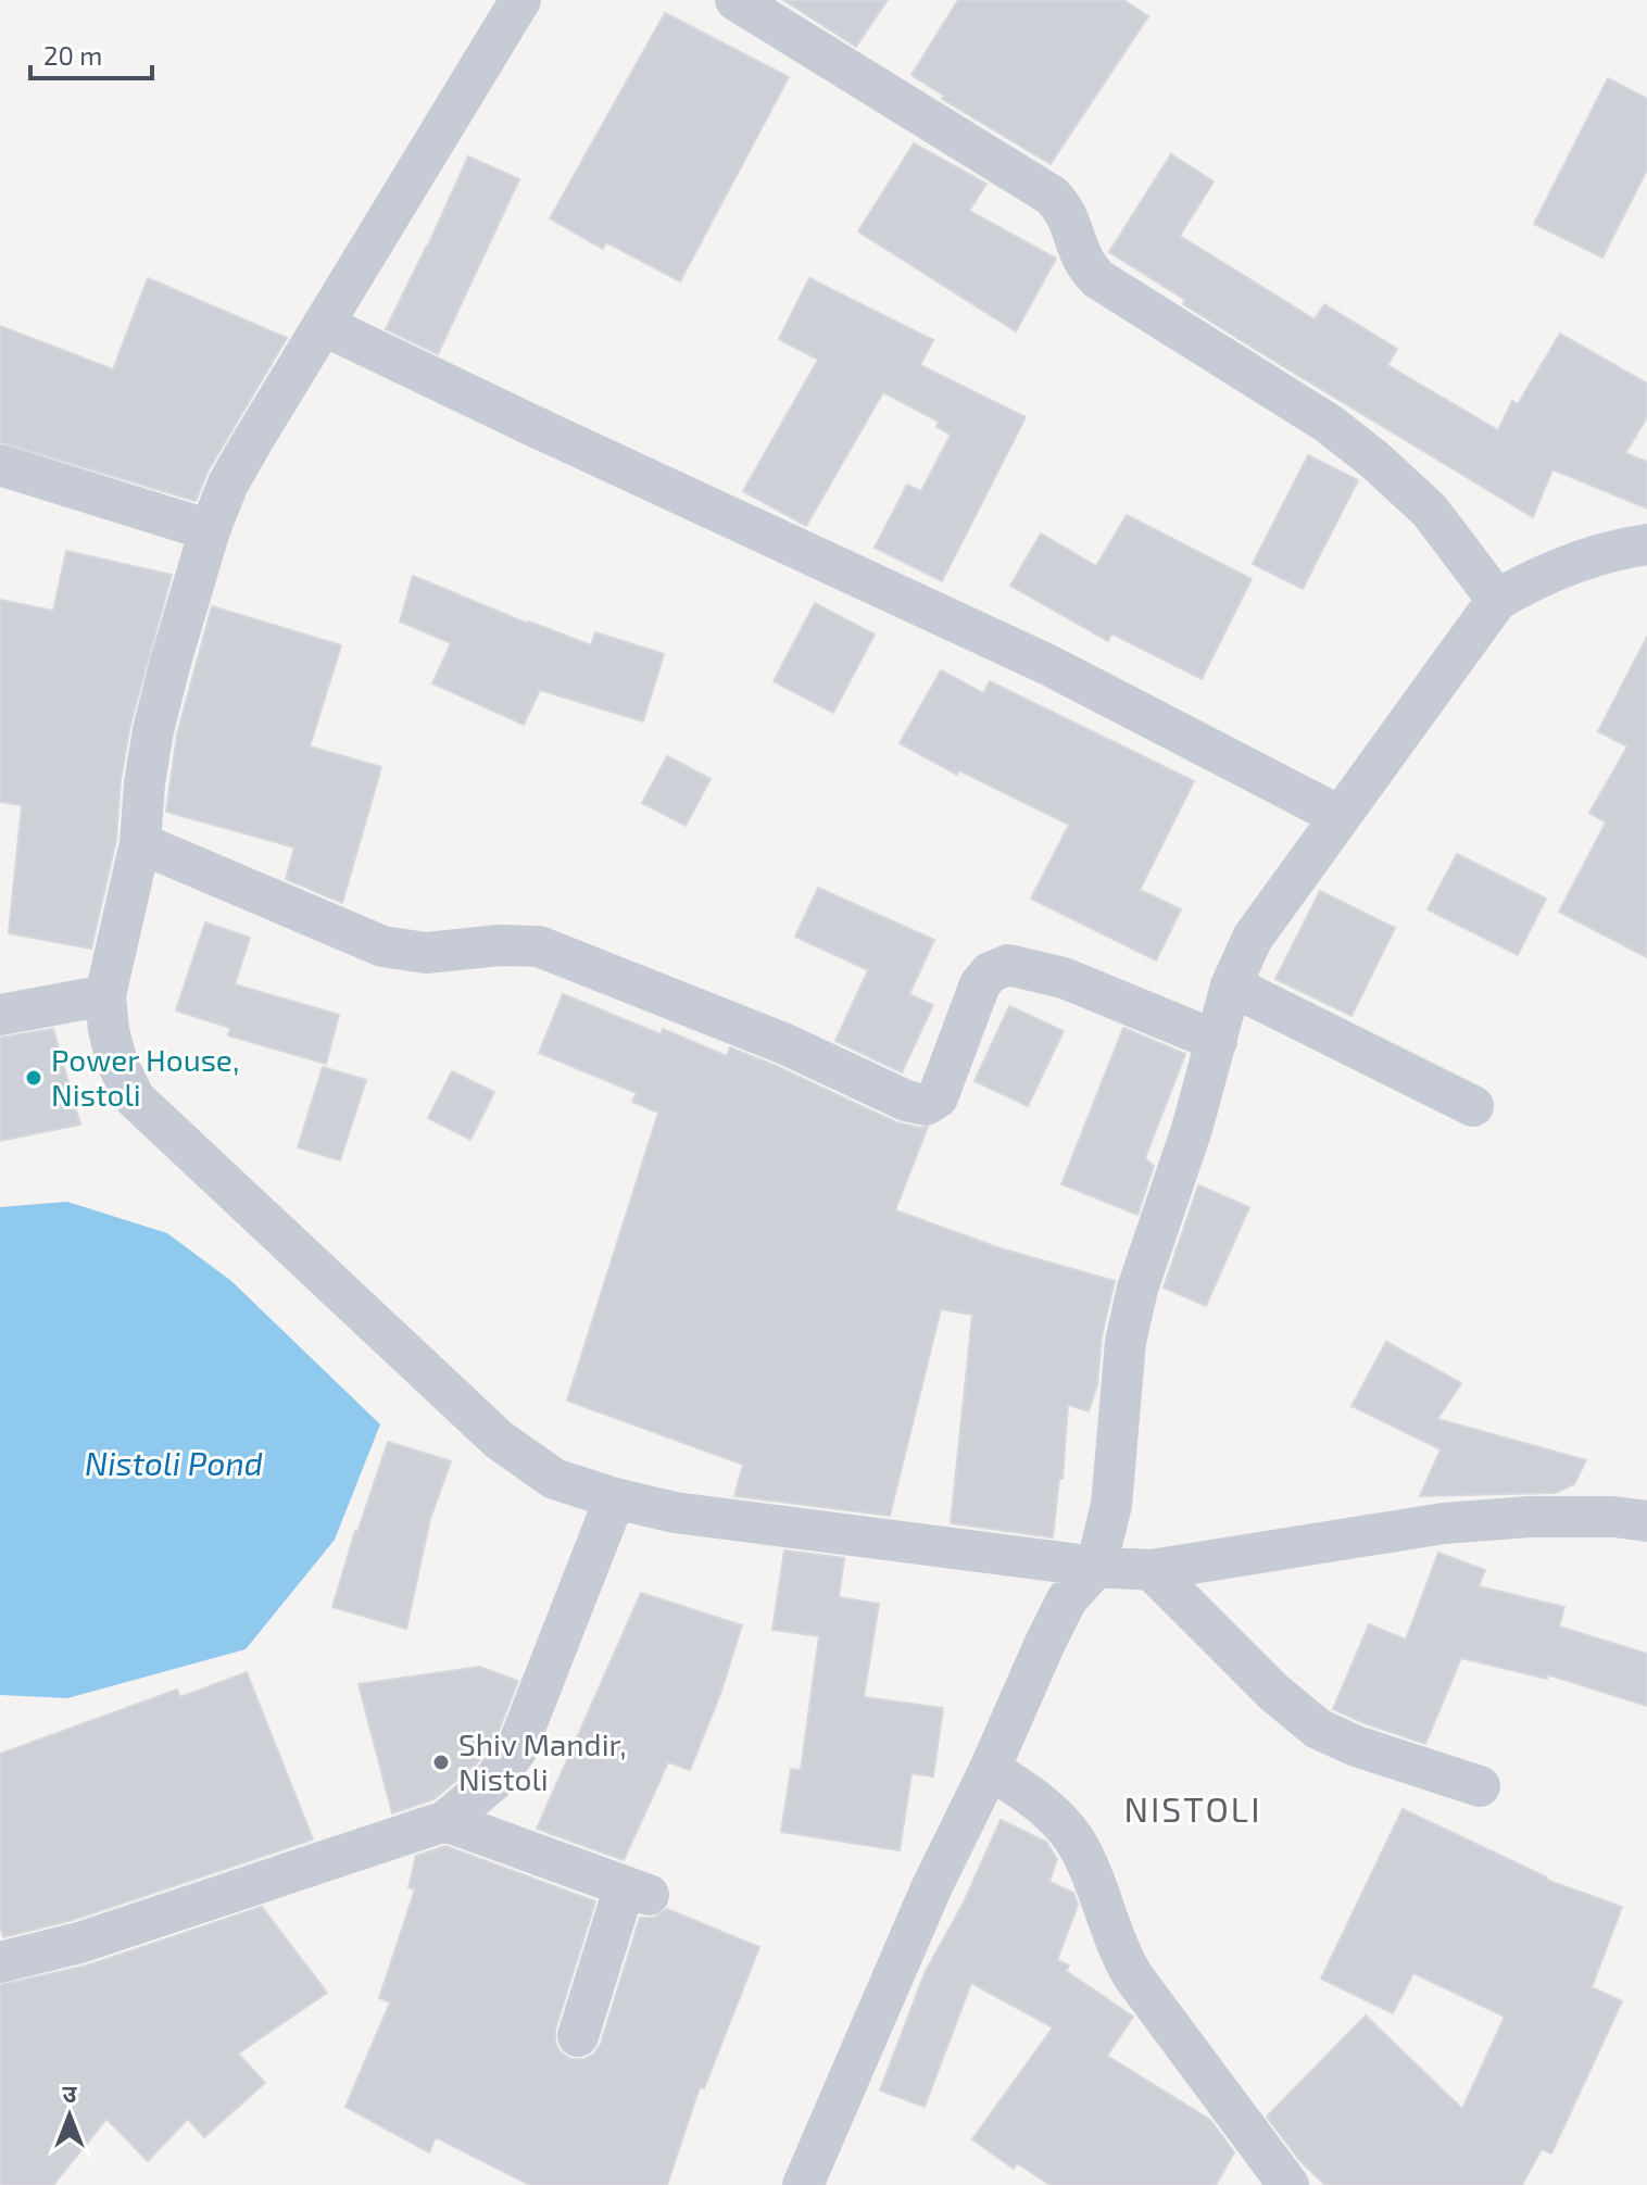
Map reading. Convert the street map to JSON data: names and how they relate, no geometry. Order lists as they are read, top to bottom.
{
  "districts": ["NISTOLI"],
  "water": ["Nistoli Pond"],
  "places": ["Power House, Nistoli", "Shiv Mandir, Nistoli"],
  "scale_bar": "20 m",
  "north": "top"
}
